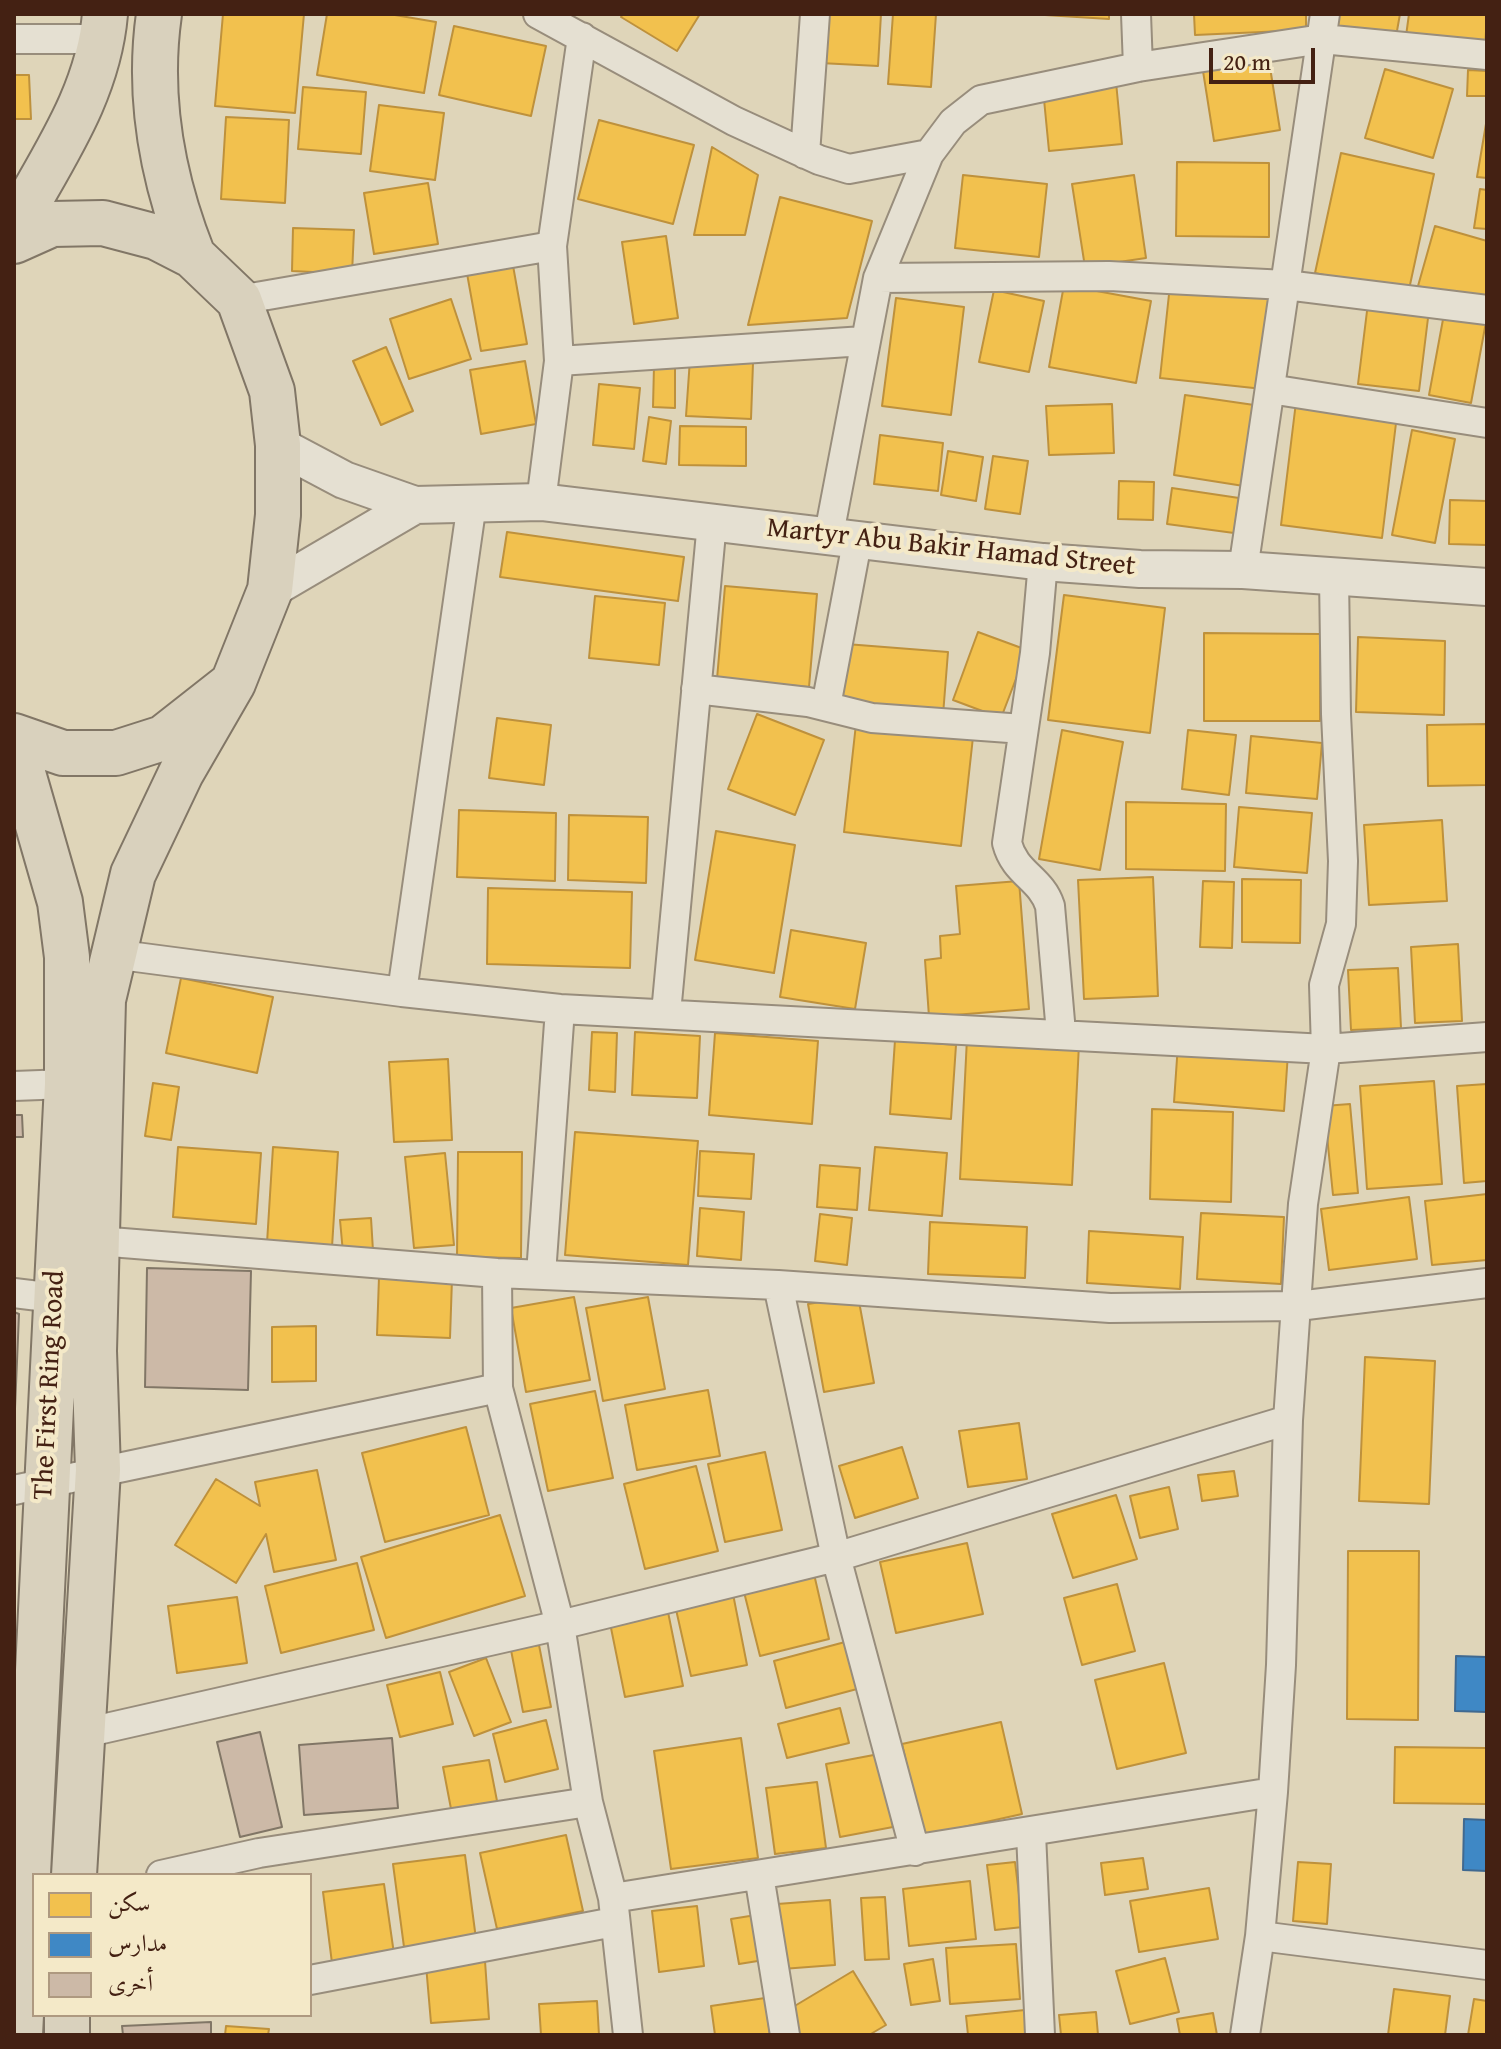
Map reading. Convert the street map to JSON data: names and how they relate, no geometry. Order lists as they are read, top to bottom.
{
  "streets": {
    "main road": ["The First Ring Road"],
    "street": ["Martyr Abu Bakir Hamad Street"]
  },
  "legend": ["سكن", "مدارس", "أخرى"],
  "scale_bar": "20 m"
}
